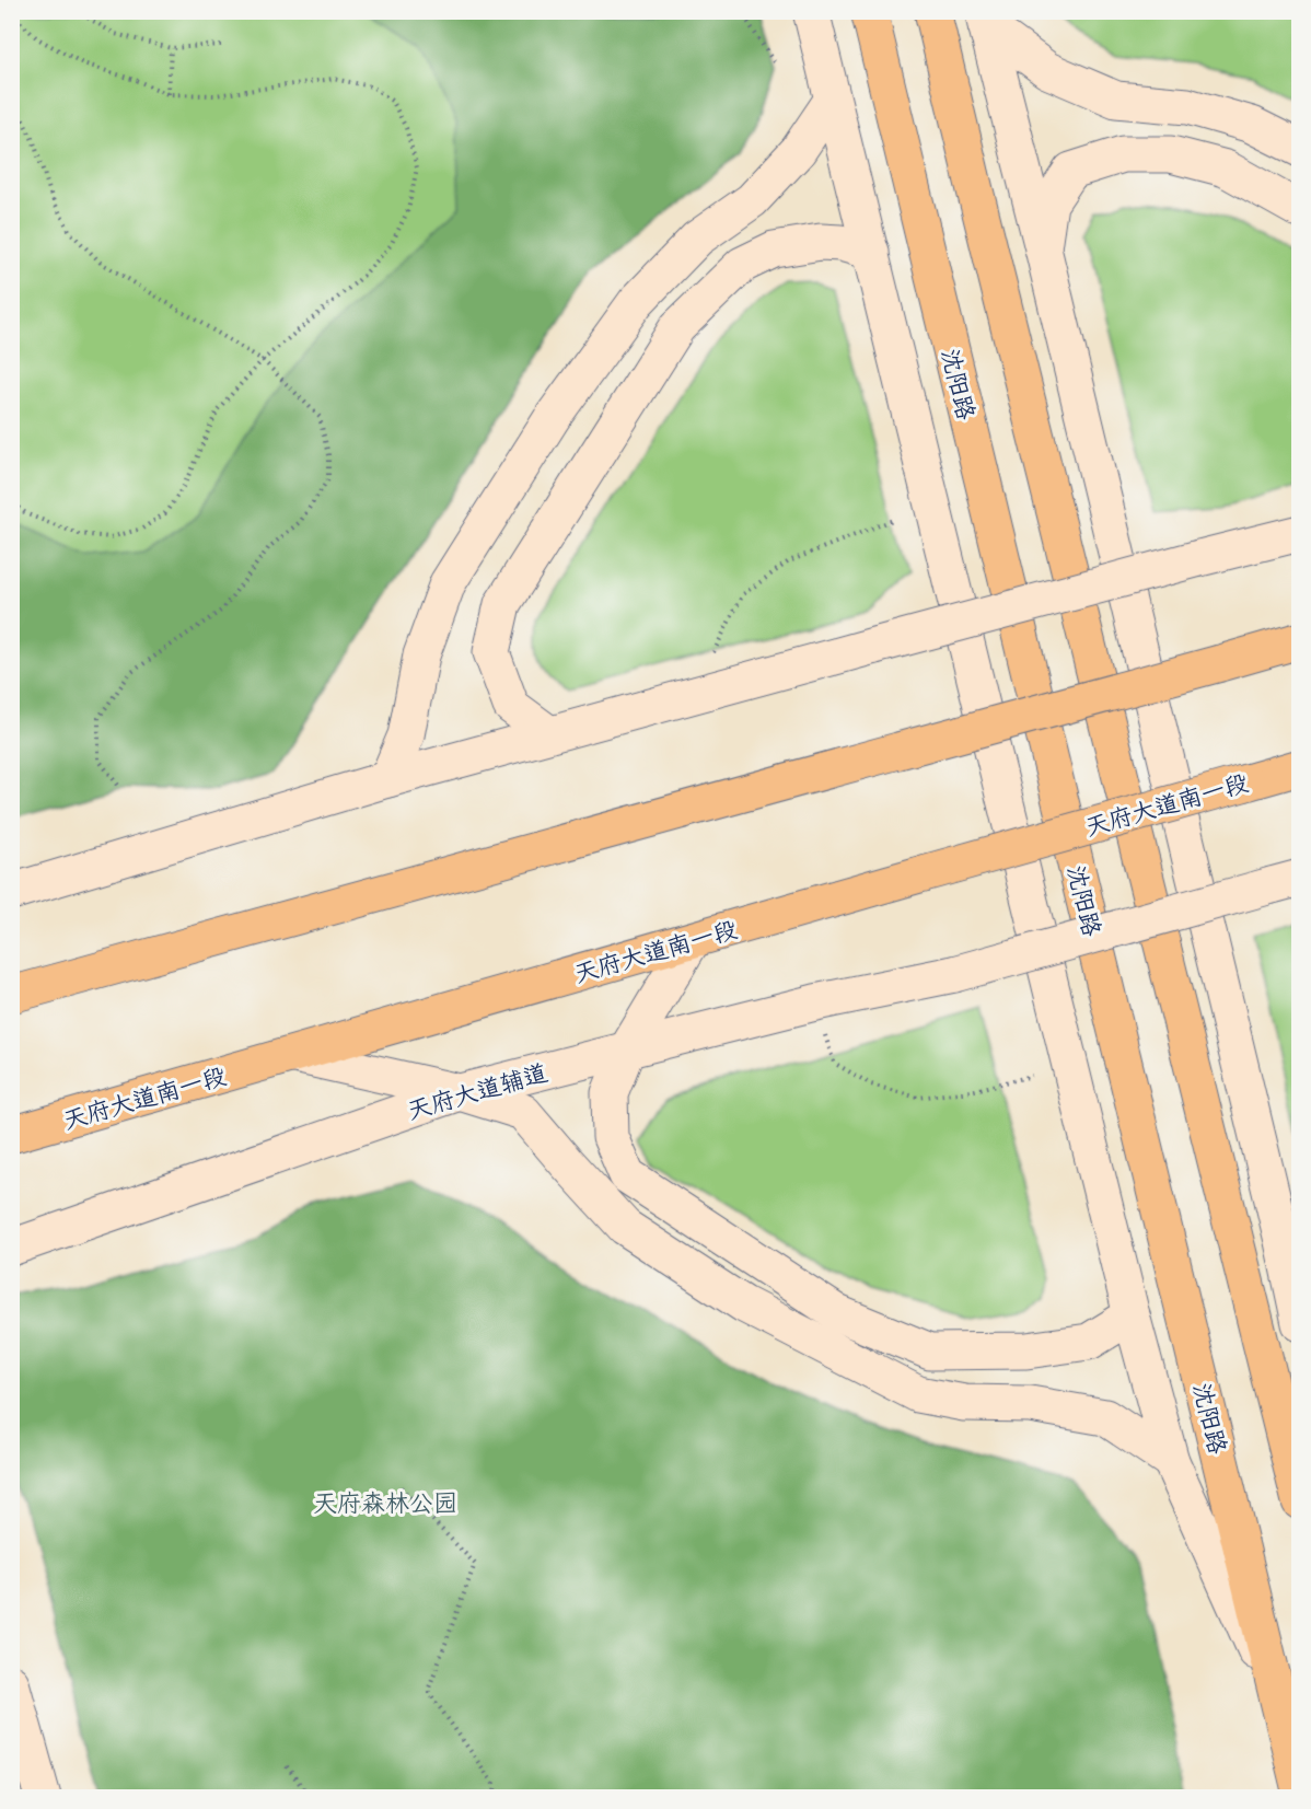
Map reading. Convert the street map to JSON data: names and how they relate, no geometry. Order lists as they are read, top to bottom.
{
  "streets": {
    "main road": ["沈阳路", "天府大道南一段"],
    "street": ["天府大道辅道"]
  },
  "parks": ["天府森林公园"]
}
